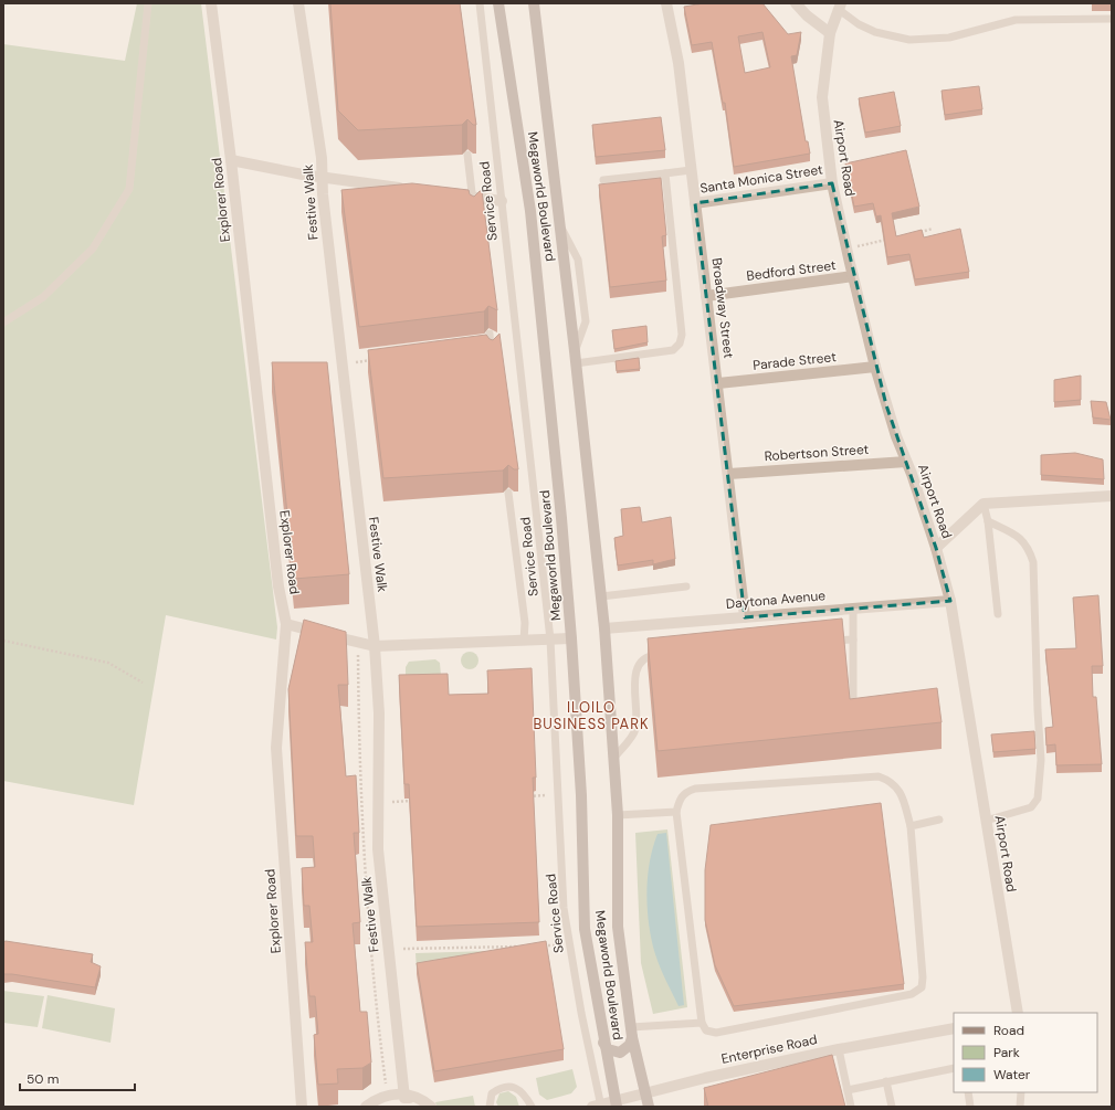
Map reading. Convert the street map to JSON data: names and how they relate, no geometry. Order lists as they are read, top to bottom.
{
  "streets": {
    "main road": ["Megaworld Boulevard"],
    "street": [
      "Airport Road",
      "Santa Monica Street",
      "Explorer Road",
      "Festive Walk",
      "Bedford Street",
      "Broadway Street",
      "Parade Street",
      "Robertson Street",
      "Daytona Avenue",
      "Enterprise Road"
    ],
    "lane": ["Service Road"]
  },
  "crossings": [
    ["Airport Road", "Santa Monica Street"],
    ["Airport Road", "Bedford Street"],
    ["Airport Road", "Parade Street"],
    ["Airport Road", "Robertson Street"],
    ["Airport Road", "Daytona Avenue"],
    ["Santa Monica Street", "Broadway Street"],
    ["Megaworld Boulevard", "Daytona Avenue"],
    ["Megaworld Boulevard", "Enterprise Road"],
    ["Service Road", "Enterprise Road"],
    ["Bedford Street", "Broadway Street"],
    ["Broadway Street", "Parade Street"],
    ["Broadway Street", "Robertson Street"],
    ["Broadway Street", "Daytona Avenue"]
  ],
  "districts": ["ILOILO BUSINESS PARK"],
  "legend": ["Road", "Park", "Water"],
  "scale_bar": "50 m"
}
